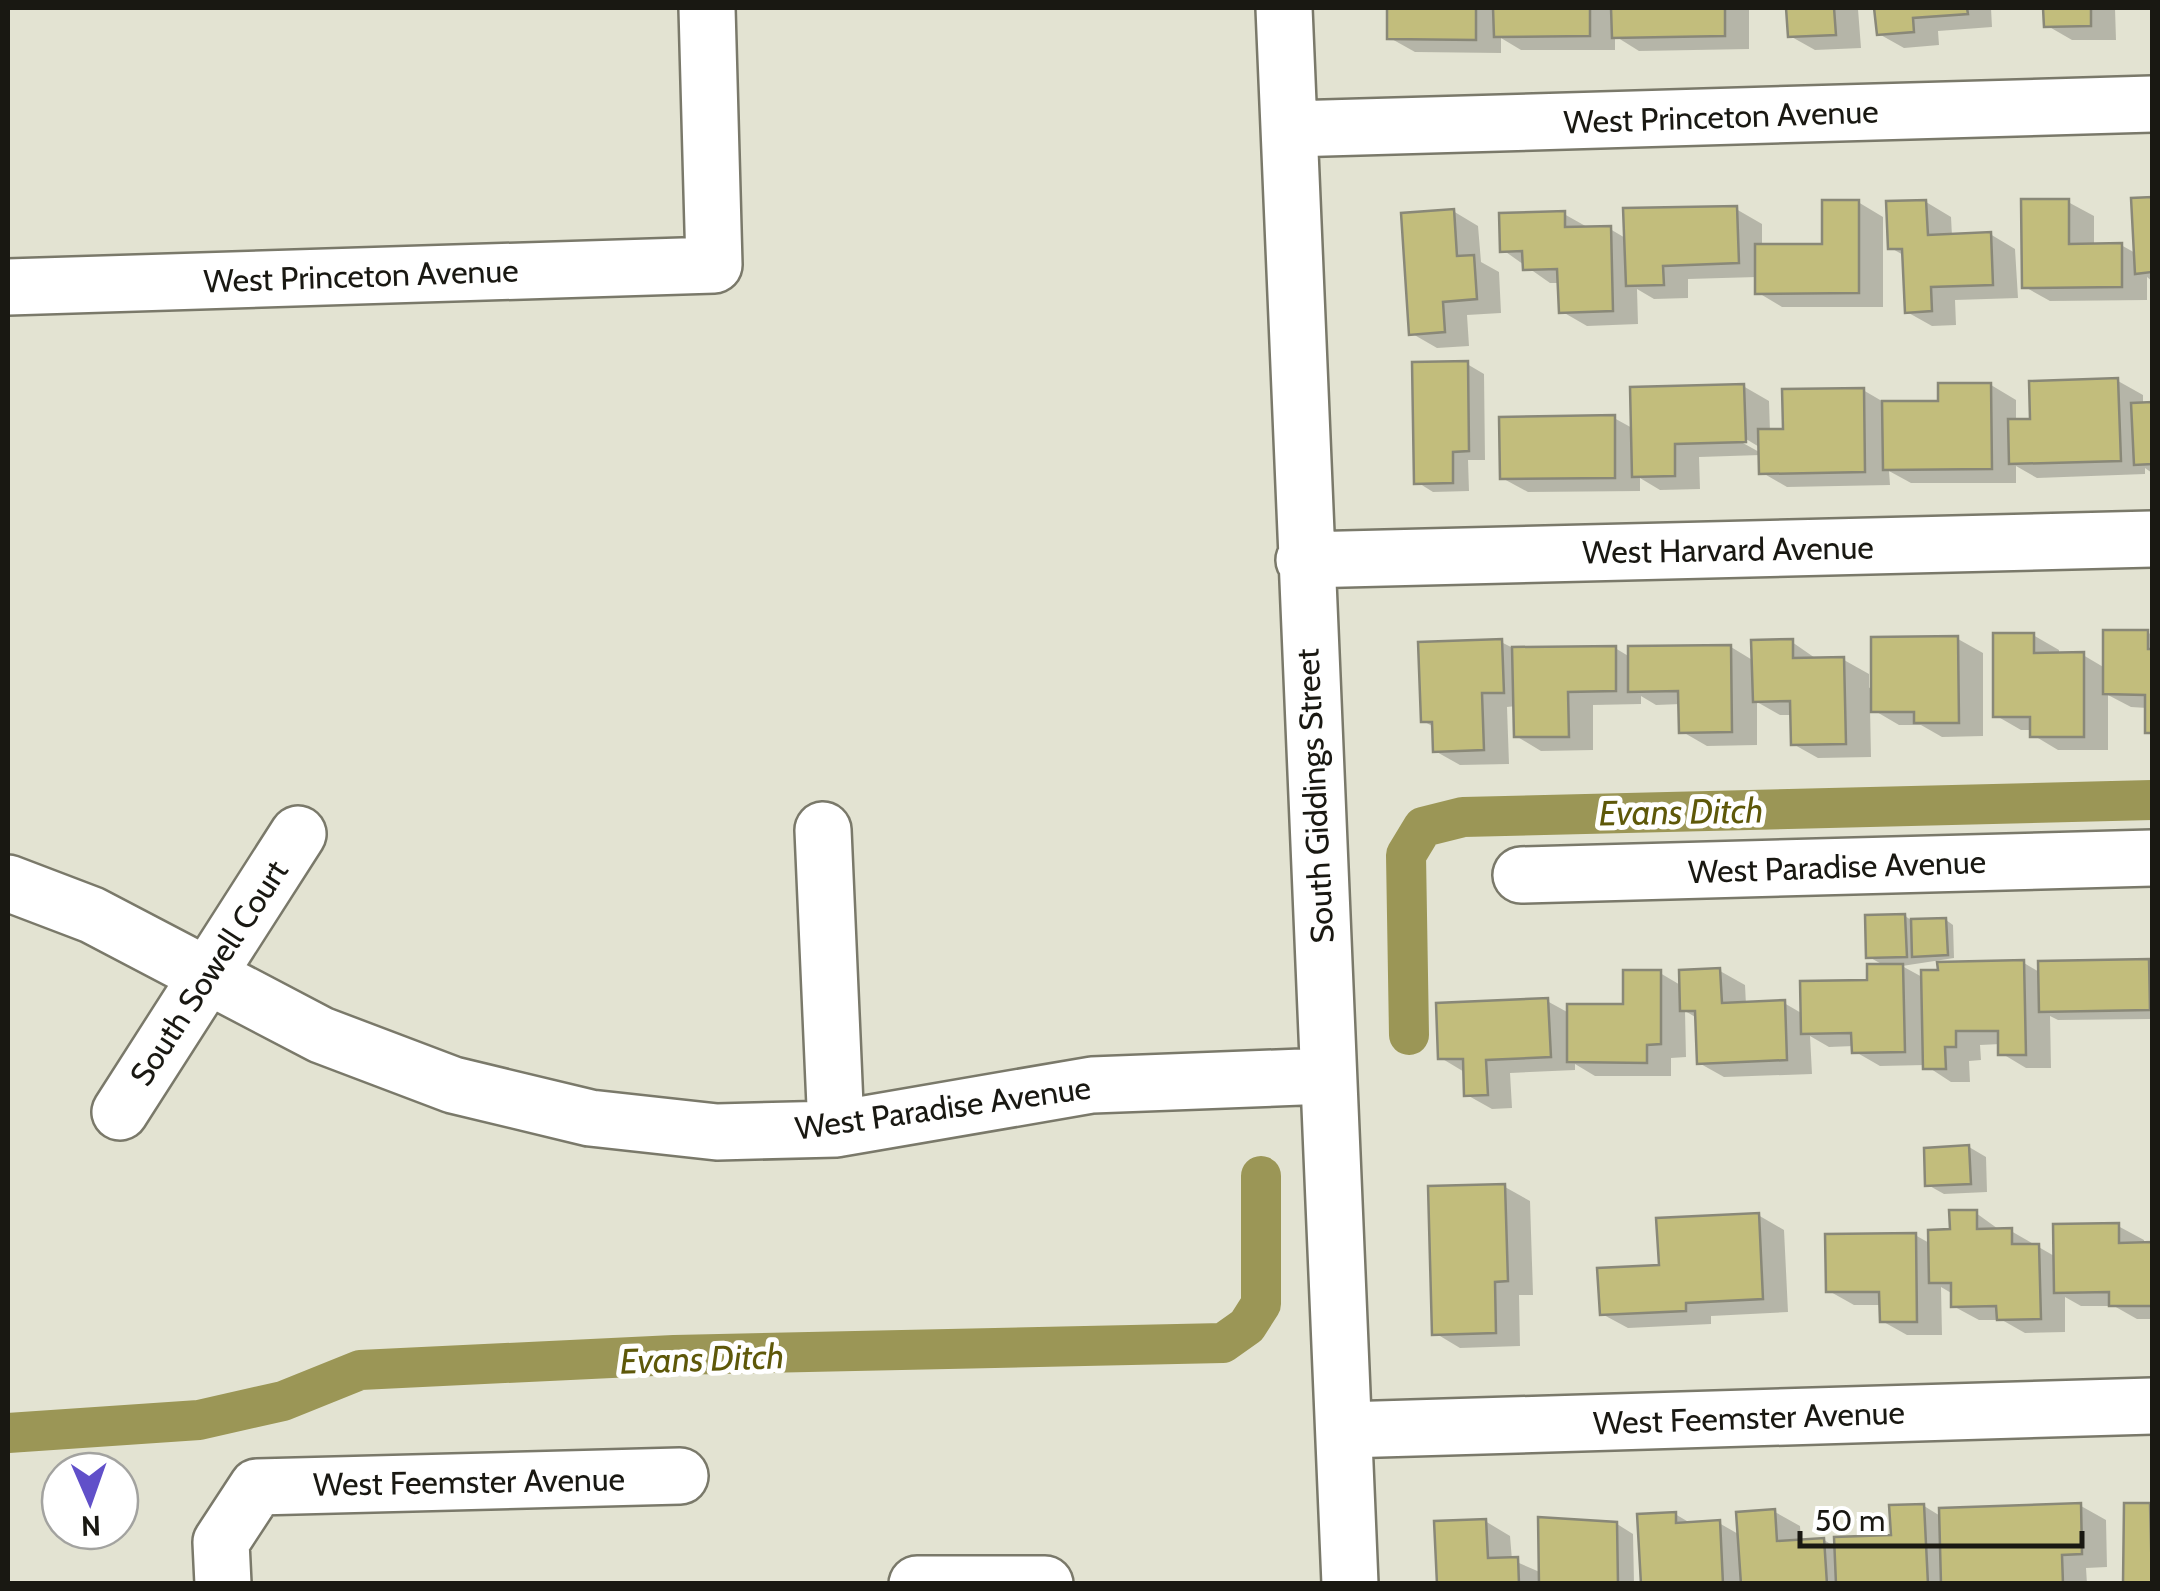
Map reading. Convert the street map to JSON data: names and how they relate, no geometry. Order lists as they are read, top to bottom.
{
  "streets": {
    "street": [
      "West Princeton Avenue",
      "West Harvard Avenue",
      "South Giddings Street",
      "West Paradise Avenue",
      "South Sowell Court",
      "West Feemster Avenue"
    ]
  },
  "crossings": [
    ["West Princeton Avenue", "South Giddings Street"],
    ["West Harvard Avenue", "South Giddings Street"],
    ["South Giddings Street", "West Paradise Avenue"],
    ["South Giddings Street", "West Feemster Avenue"],
    ["West Paradise Avenue", "South Sowell Court"]
  ],
  "water": ["Evans Ditch"],
  "scale_bar": "50 m",
  "north": "bottom"
}
